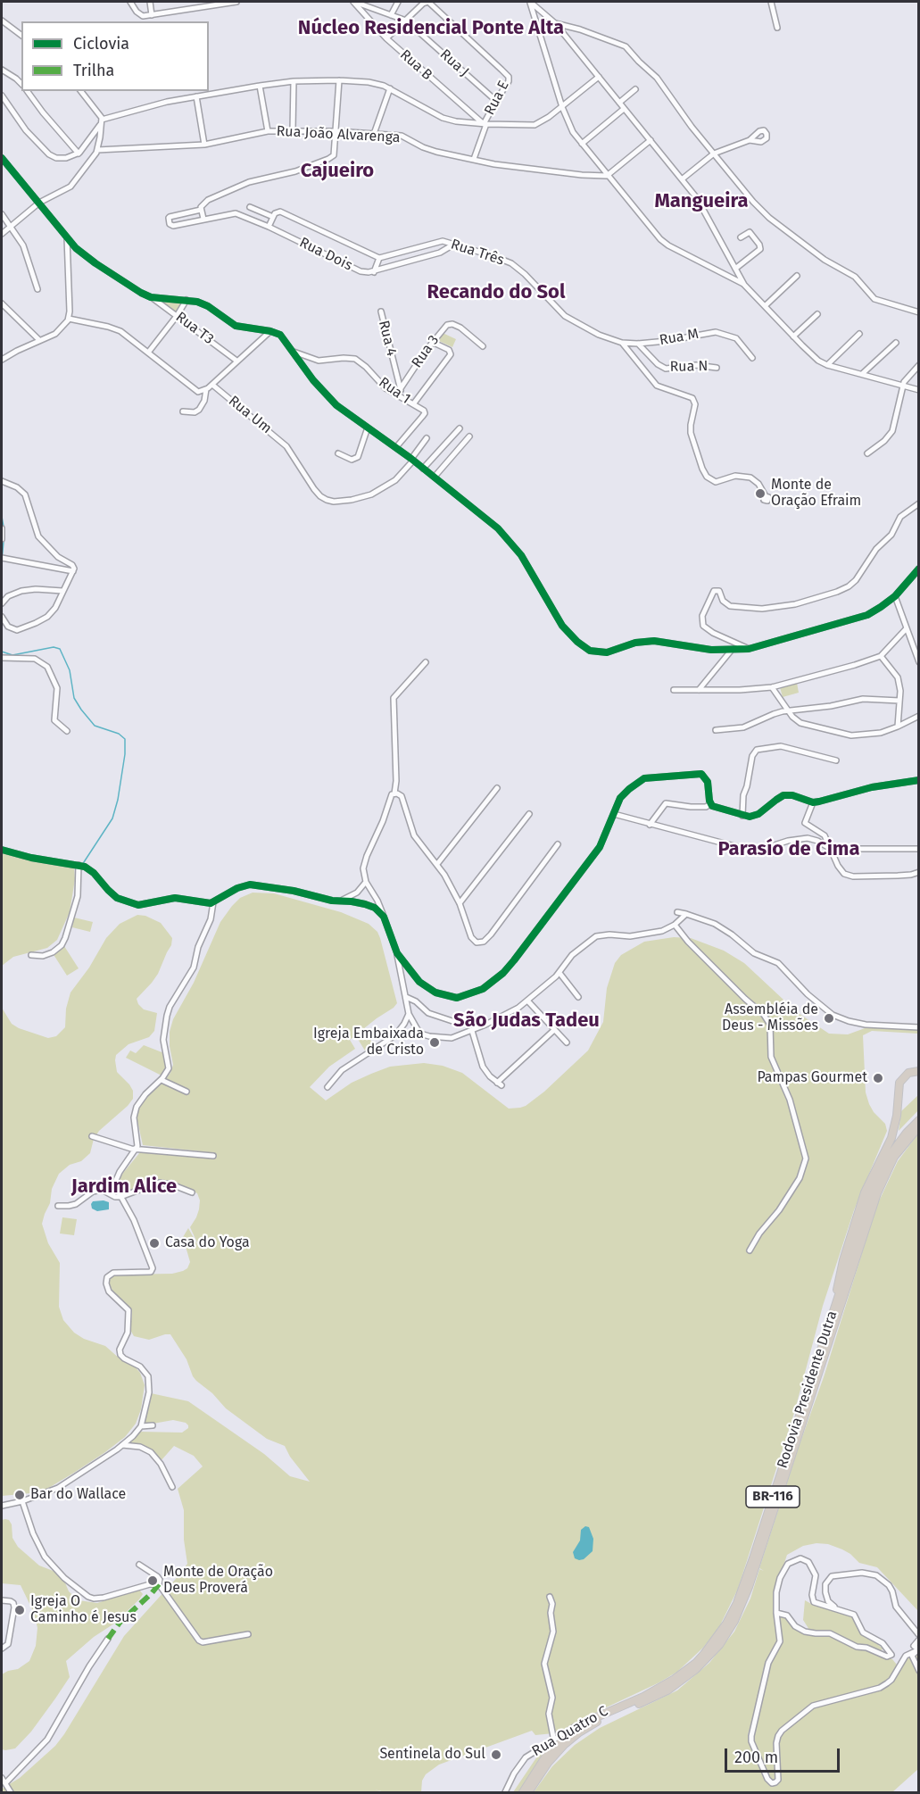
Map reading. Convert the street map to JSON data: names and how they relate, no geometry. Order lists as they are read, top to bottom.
{
  "streets": {
    "highway": ["Rodovia Presidente Dutra", "BR-116"],
    "street": [
      "Rua J",
      "Rua B",
      "Rua E",
      "Rua João Alvarenga",
      "Rua Três",
      "Rua Dois",
      "Rua T3",
      "Rua M",
      "Rua 4",
      "Rua 3",
      "Rua N",
      "Rua 1",
      "Rua Um",
      "Rua Quatro C"
    ]
  },
  "crossings": [
    ["Rua J", "Rua B"],
    ["Rua J", "Rua E"],
    ["Rua B", "Rua E"],
    ["Rua E", "Rua João Alvarenga"],
    ["Rua Três", "Rua M"],
    ["Rua M", "Rua N"],
    ["Rua 4", "Rua 3"],
    ["Rua 4", "Rua 1"],
    ["Rodovia Presidente Dutra", "Rua Quatro C"]
  ],
  "districts": [
    "Núcleo Residencial Ponte Alta",
    "Cajueiro",
    "Mangueira",
    "Recando do Sol",
    "Parasío de Cima",
    "São Judas Tadeu",
    "Jardim Alice"
  ],
  "places": [
    "Monte de Oração Efraim",
    "Assembléia de Deus - Missões",
    "Igreja Embaixada de Cristo",
    "Pampas Gourmet",
    "Casa do Yoga",
    "Bar do Wallace",
    "Monte de Oração Deus Proverá",
    "Igreja O Caminho é Jesus",
    "Sentinela do Sul"
  ],
  "legend": ["Ciclovia", "Trilha"],
  "scale_bar": "200 m"
}
